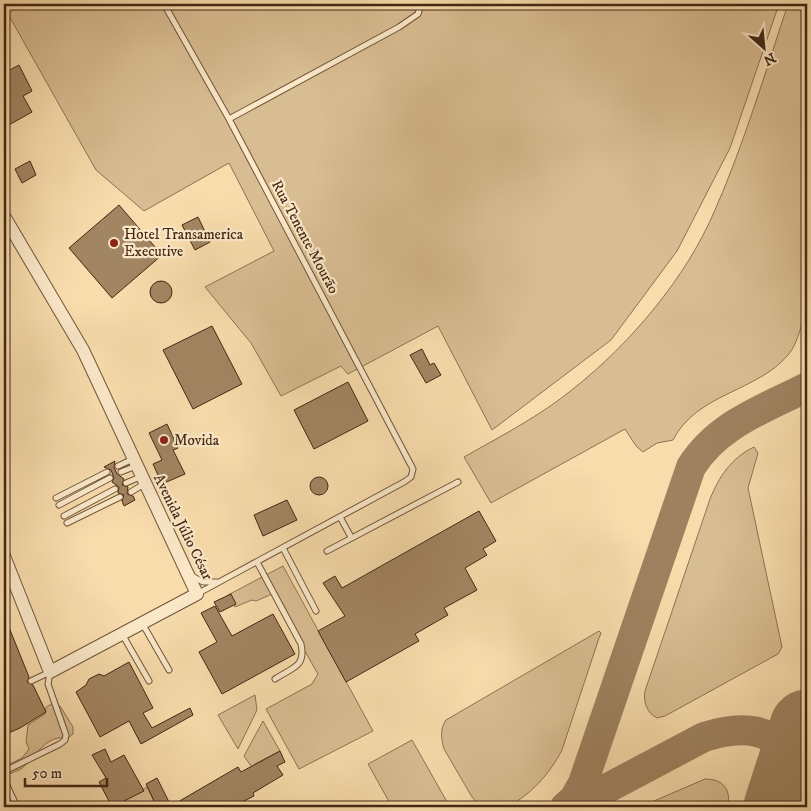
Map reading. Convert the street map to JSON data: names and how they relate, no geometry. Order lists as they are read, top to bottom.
{
  "streets": {
    "street": ["Avenida Júlio César"],
    "lane": ["Rua Tenente Mourão"]
  },
  "places": ["Hotel Transamerica Executive", "Movida"],
  "scale_bar": "50 m",
  "north": "bottom right"
}
